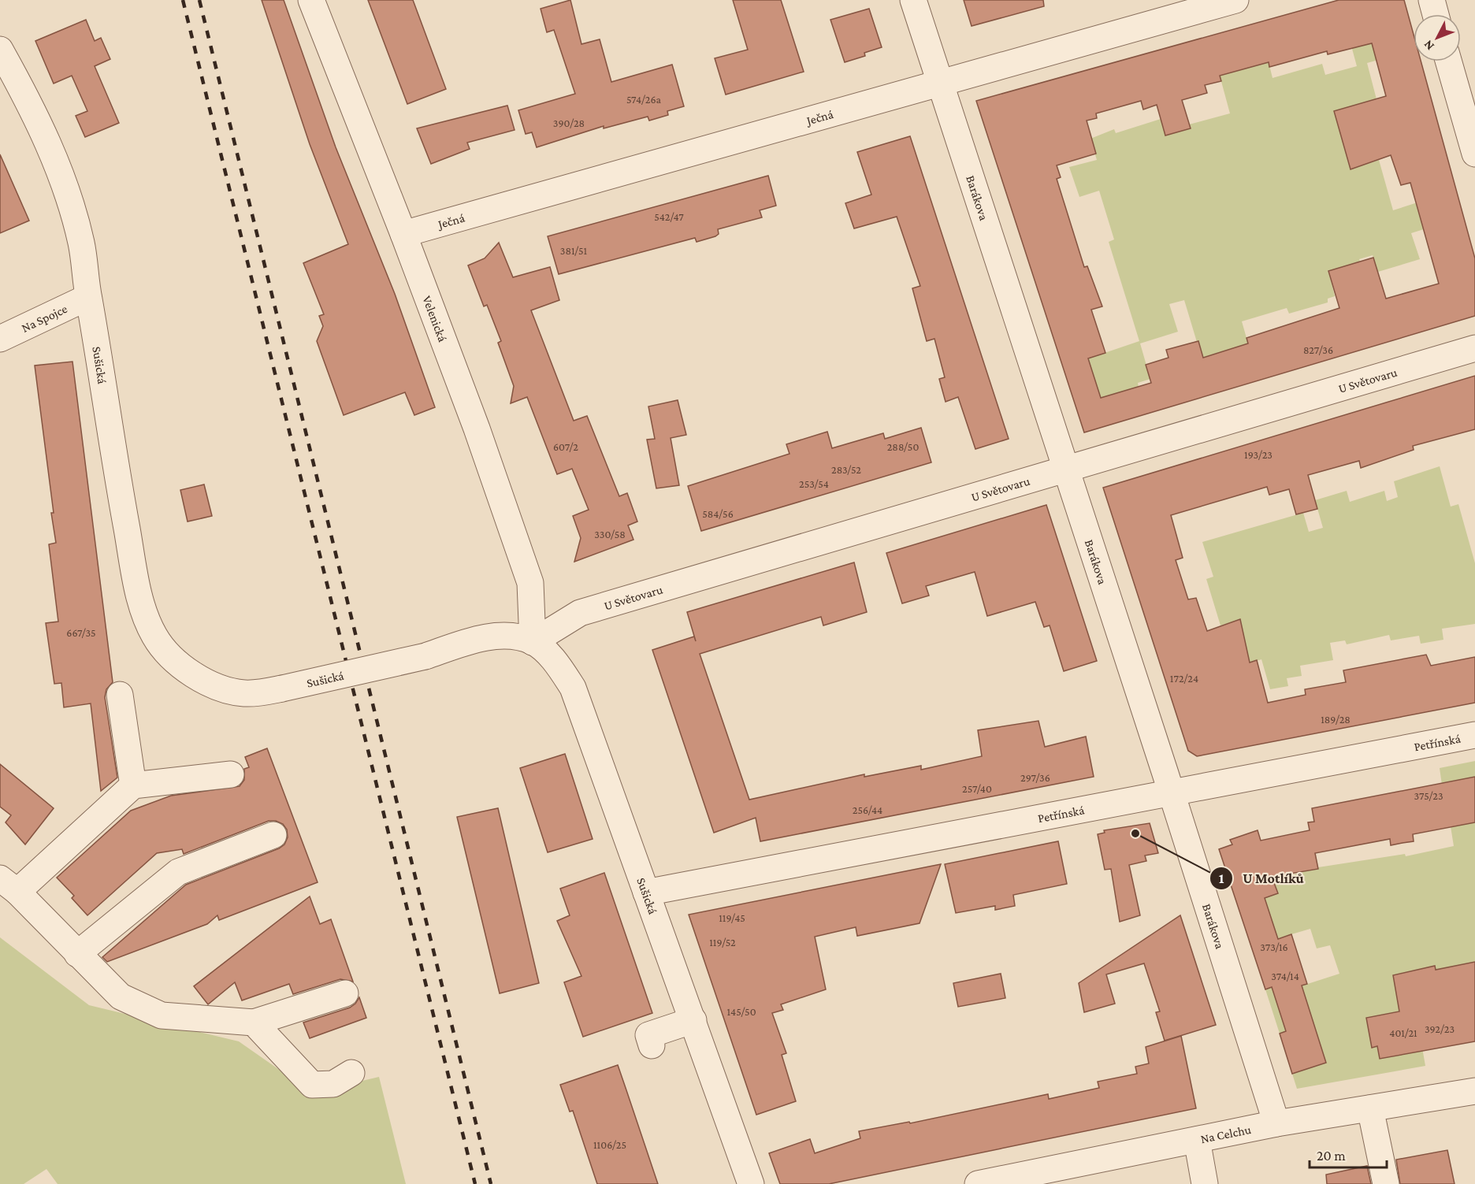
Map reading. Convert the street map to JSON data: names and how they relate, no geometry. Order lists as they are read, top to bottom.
{
  "streets": {
    "street": [
      "Ječná",
      "Barákova",
      "Velenická",
      "Na Spojce",
      "Sušická",
      "U Světovaru",
      "Petřínská",
      "Na Celchu"
    ]
  },
  "crossings": [
    ["Ječná", "Barákova"],
    ["Ječná", "Velenická"],
    ["Barákova", "U Světovaru"],
    ["Barákova", "Petřínská"],
    ["Barákova", "Na Celchu"],
    ["Velenická", "Sušická"],
    ["Velenická", "U Světovaru"],
    ["Na Spojce", "Sušická"],
    ["Sušická", "U Světovaru"],
    ["Sušická", "Petřínská"]
  ],
  "places": ["U Motlíků"],
  "house_numbers": [
    "574/26a",
    "390/28",
    "542/47",
    "381/51",
    "827/36",
    "607/2",
    "288/50",
    "193/23",
    "283/52",
    "253/54",
    "584/56",
    "330/58",
    "667/35",
    "172/24",
    "189/28",
    "297/36",
    "257/40",
    "375/23",
    "256/44",
    "119/45",
    "119/52",
    "373/16",
    "374/14",
    "145/50",
    "392/23",
    "401/21",
    "1106/25"
  ],
  "scale_bar": "20 m",
  "north": "bottom left"
}
